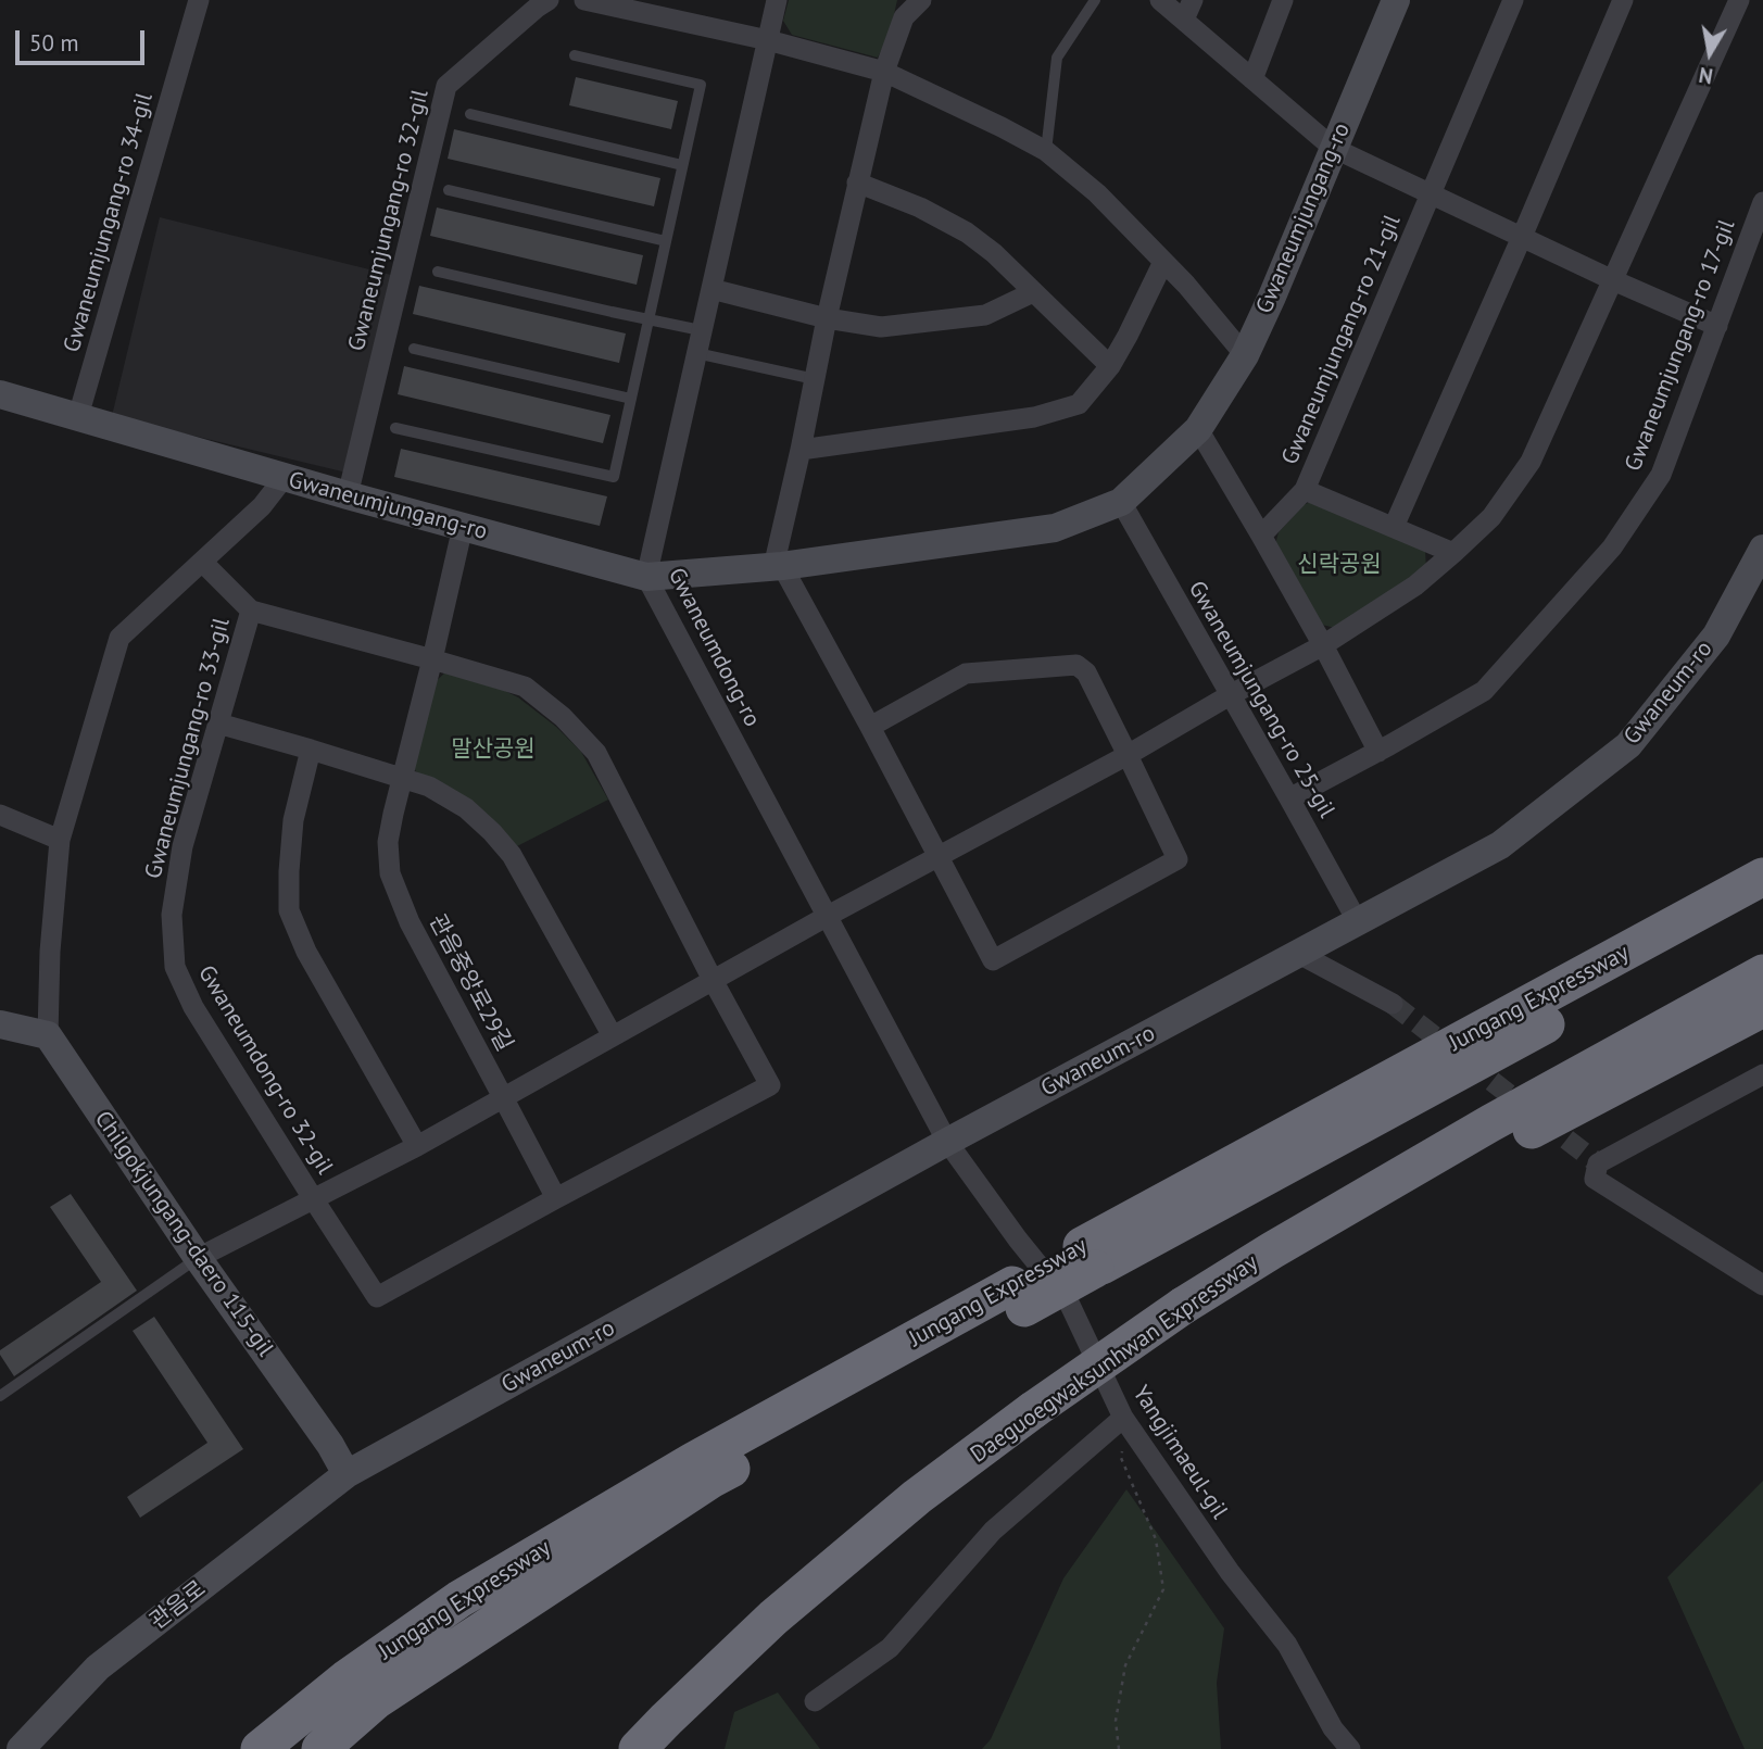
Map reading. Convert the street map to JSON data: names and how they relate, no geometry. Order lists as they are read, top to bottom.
{
  "streets": {
    "highway": ["Jungang Expressway", "Daeguoegwaksunhwan Expressway"],
    "main road": [
      "Gwaneumjungang-ro",
      "Gwaneum-ro",
      "Chilgokjungang-daero 115-gil",
      "관음로"
    ],
    "street": [
      "Gwaneumjungang-ro 32-gil",
      "Gwaneumjungang-ro 34-gil",
      "Gwaneumjungang-ro 21-gil",
      "Gwaneumjungang-ro 17-gil",
      "Gwaneumdong-ro",
      "Gwaneumjungang-ro 25-gil",
      "Gwaneumjungang-ro 33-gil",
      "관음중앙로29길",
      "Gwaneumdong-ro 32-gil",
      "Yangjimaeul-gil"
    ]
  },
  "crossings": [
    ["Gwaneumjungang-ro", "Gwaneumjungang-ro 32-gil"],
    ["Gwaneumjungang-ro", "Gwaneumjungang-ro 34-gil"],
    ["Gwaneumjungang-ro", "Gwaneumdong-ro"],
    ["Gwaneumjungang-ro", "Gwaneumjungang-ro 25-gil"],
    ["Gwaneumjungang-ro", "관음중앙로29길"],
    ["Gwaneumjungang-ro 17-gil", "Gwaneumjungang-ro 25-gil"],
    ["Gwaneumdong-ro", "Gwaneum-ro"],
    ["Gwaneumdong-ro", "Gwaneumdong-ro 32-gil"],
    ["Gwaneumdong-ro", "Yangjimaeul-gil"],
    ["Gwaneum-ro", "Gwaneumjungang-ro 25-gil"],
    ["Gwaneum-ro", "Chilgokjungang-daero 115-gil"],
    ["Gwaneum-ro", "Yangjimaeul-gil"],
    ["Gwaneum-ro", "관음로"],
    ["Gwaneumjungang-ro 25-gil", "Gwaneumdong-ro 32-gil"],
    ["Gwaneumjungang-ro 33-gil", "Gwaneumdong-ro 32-gil"],
    ["관음중앙로29길", "Gwaneumdong-ro 32-gil"],
    ["Gwaneumdong-ro 32-gil", "Chilgokjungang-daero 115-gil"],
    ["Chilgokjungang-daero 115-gil", "관음로"]
  ],
  "parks": ["신락공원", "말산공원"],
  "scale_bar": "50 m",
  "north": "bottom"
}
